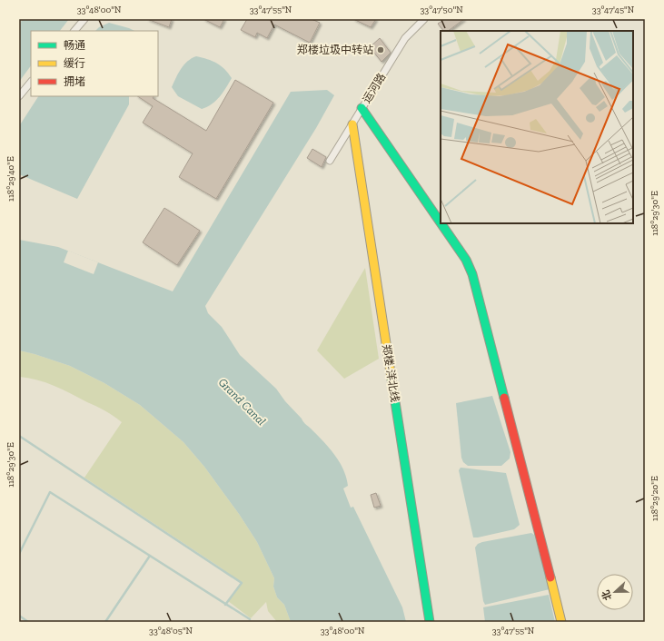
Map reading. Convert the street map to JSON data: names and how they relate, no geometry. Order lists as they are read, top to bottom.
{
  "streets": {
    "street": ["运河路", "郑楼-洋北线"]
  },
  "crossings": [
    ["运河路", "郑楼-洋北线"]
  ],
  "water": ["Grand Canal"],
  "places": ["郑楼垃圾中转站"],
  "legend": ["畅通", "缓行", "拥堵"],
  "north": "left",
  "coordinates": [
    "33°48'00\"N",
    "33°47'55\"N",
    "33°47'50\"N",
    "33°47'45\"N",
    "118°29'40\"E",
    "118°29'30\"E",
    "118°29'20\"E",
    "33°48'05\"N"
  ]
}
